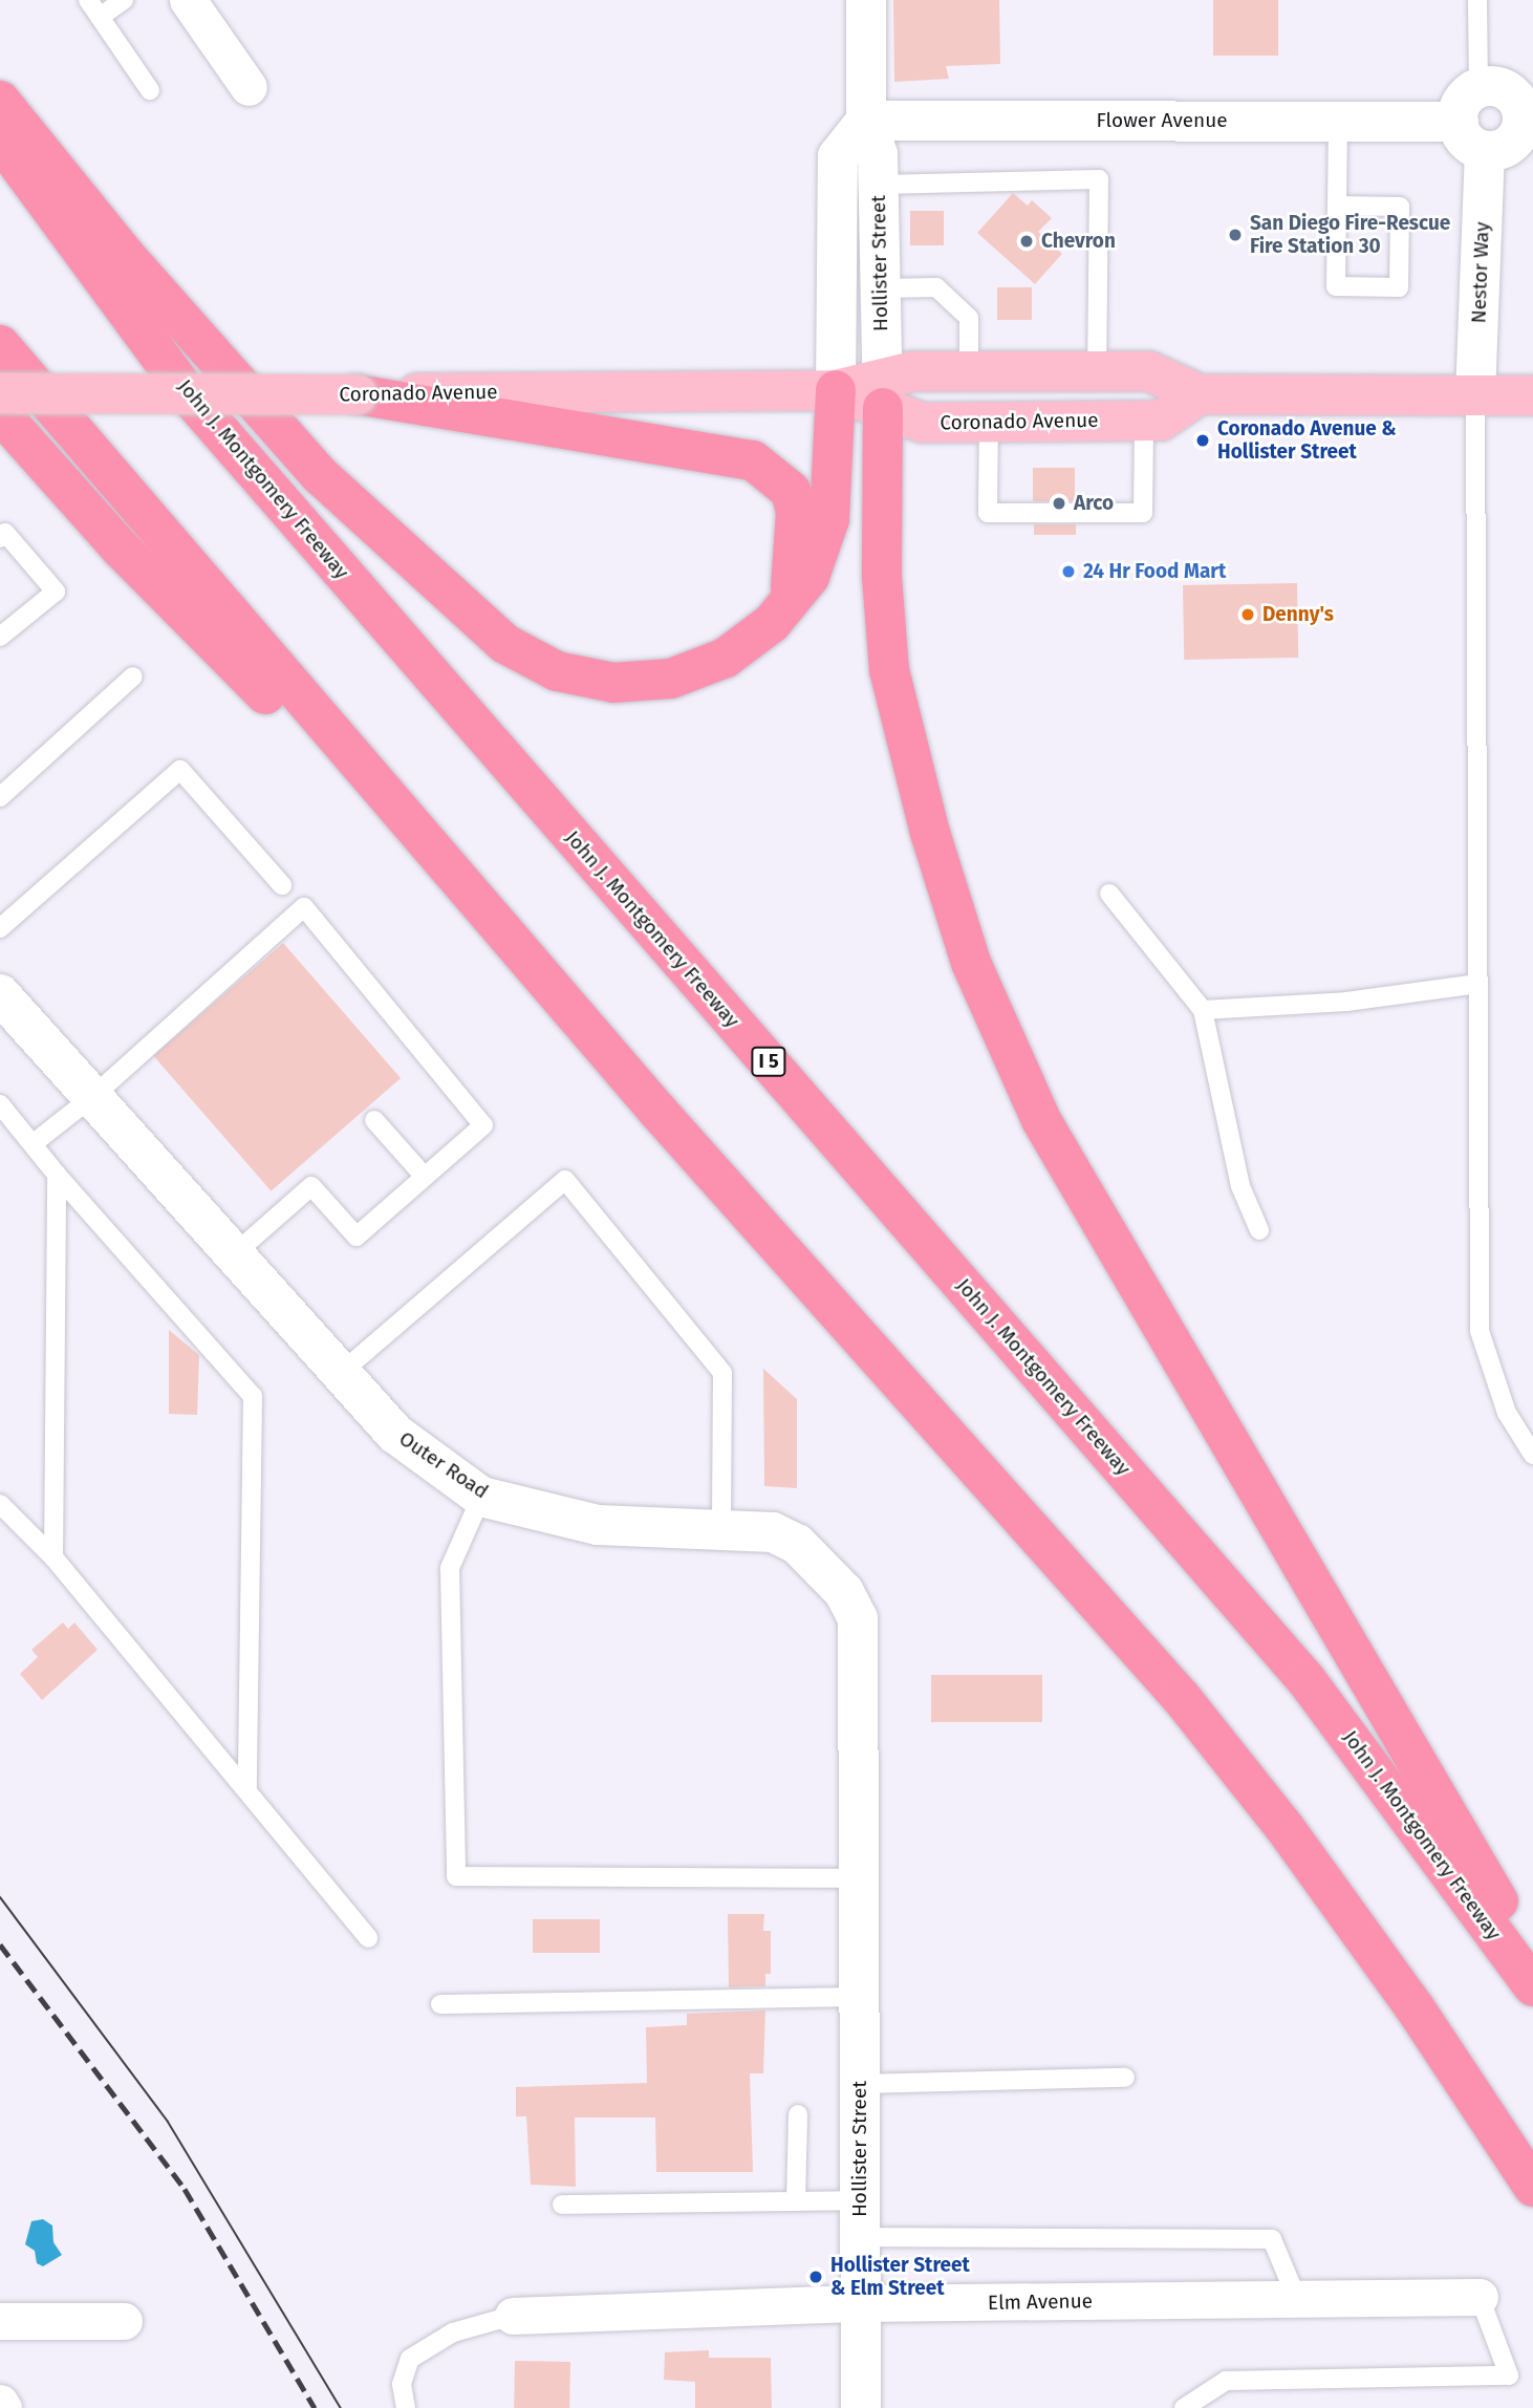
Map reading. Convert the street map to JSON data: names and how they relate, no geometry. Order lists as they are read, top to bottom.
{
  "streets": {
    "highway": ["John J. Montgomery Freeway", "I 5"],
    "main road": ["Coronado Avenue"],
    "street": [
      "Flower Avenue",
      "Hollister Street",
      "Nestor Way",
      "Outer Road",
      "Elm Avenue"
    ]
  },
  "crossings": [
    ["Flower Avenue", "Hollister Street"],
    ["Flower Avenue", "Nestor Way"],
    ["Hollister Street", "Coronado Avenue"],
    ["Hollister Street", "Outer Road"],
    ["Hollister Street", "Elm Avenue"]
  ],
  "places": [
    "San Diego Fire-Rescue Fire Station 30",
    "Chevron",
    "Coronado Avenue & Hollister Street",
    "Arco",
    "24 Hr Food Mart",
    "Denny's",
    "Hollister Street & Elm Street"
  ]
}
